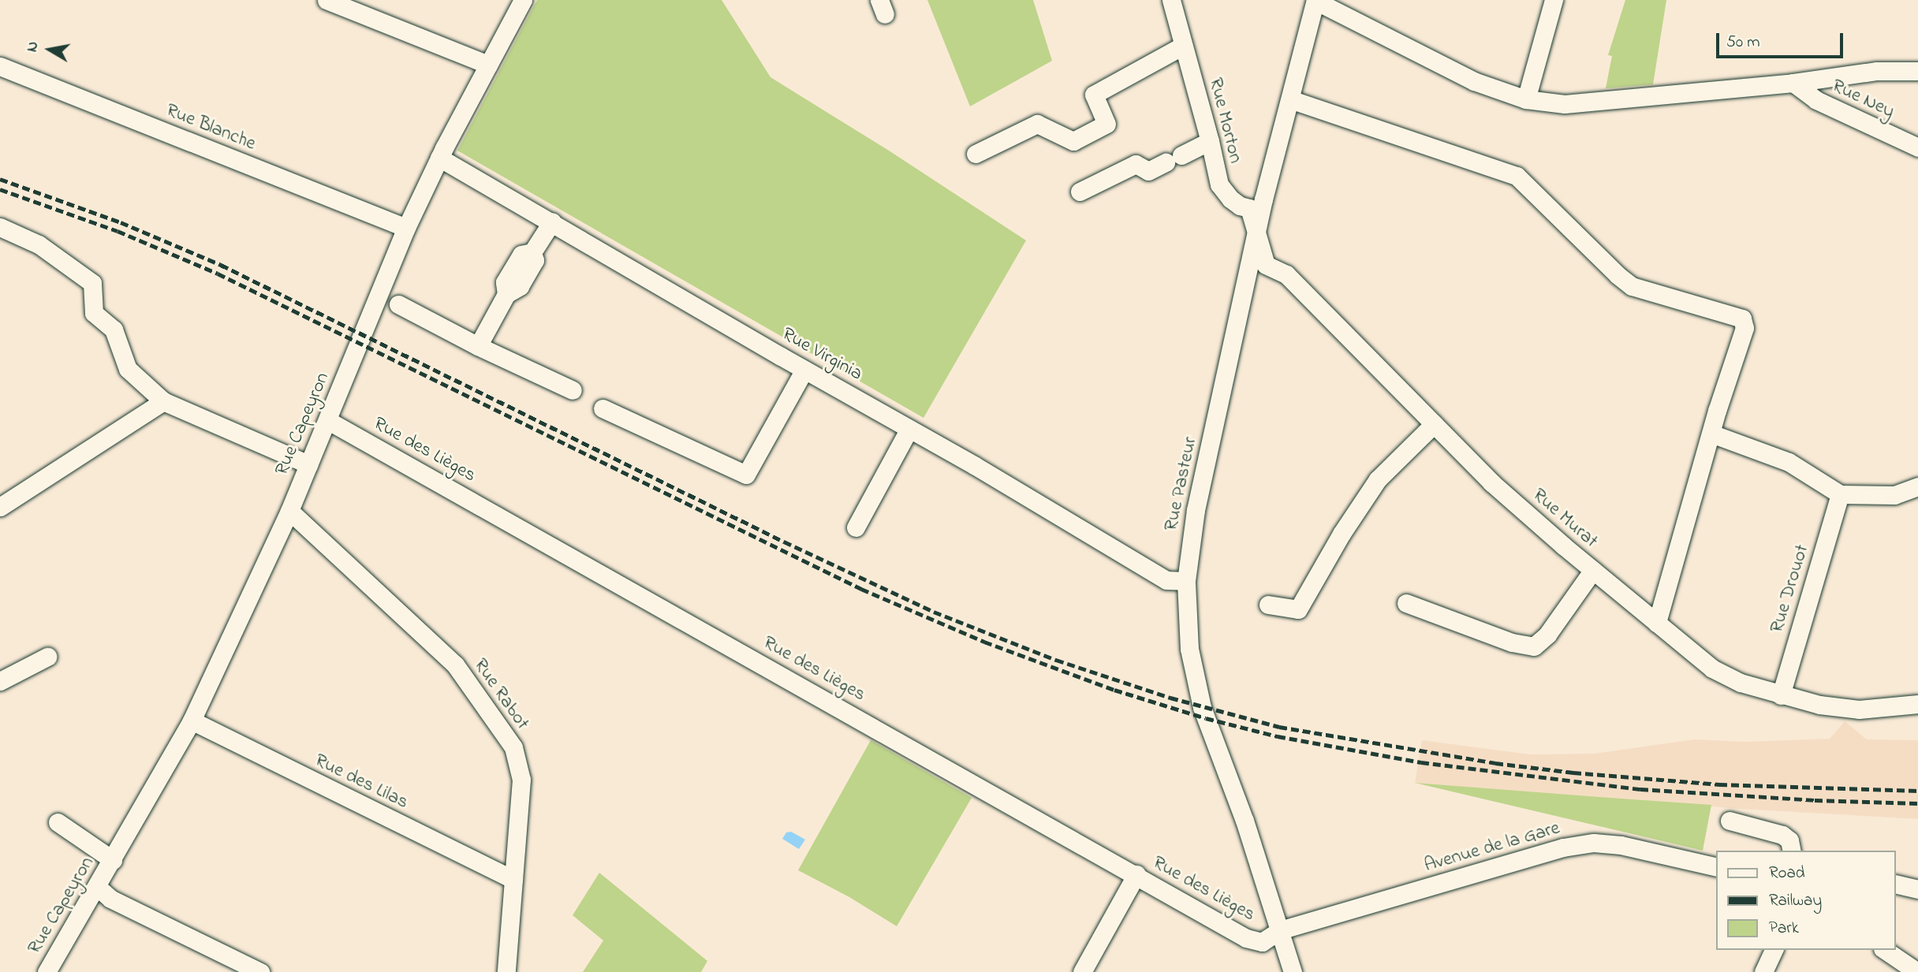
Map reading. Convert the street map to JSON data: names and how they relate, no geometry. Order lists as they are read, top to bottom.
{
  "streets": {
    "street": [
      "Rue Ney",
      "Rue Morton",
      "Rue Blanche",
      "Rue Virginia",
      "Rue Capeyron",
      "Rue des Lièges",
      "Rue Pasteur",
      "Rue Murat",
      "Rue Drouot",
      "Rue Rabot",
      "Rue des Lilas",
      "Avenue de la Gare"
    ]
  },
  "crossings": [
    ["Rue Morton", "Rue Pasteur"],
    ["Rue Morton", "Rue Murat"],
    ["Rue Blanche", "Rue Capeyron"],
    ["Rue Virginia", "Rue Capeyron"],
    ["Rue Virginia", "Rue Pasteur"],
    ["Rue Capeyron", "Rue des Lièges"],
    ["Rue Capeyron", "Rue Rabot"],
    ["Rue Capeyron", "Rue des Lilas"],
    ["Rue des Lièges", "Rue Pasteur"],
    ["Rue des Lièges", "Avenue de la Gare"],
    ["Rue Pasteur", "Rue Murat"],
    ["Rue Pasteur", "Avenue de la Gare"],
    ["Rue Murat", "Rue Drouot"],
    ["Rue Rabot", "Rue des Lilas"]
  ],
  "legend": ["Road", "Railway", "Park"],
  "scale_bar": "50 m",
  "north": "left"
}
